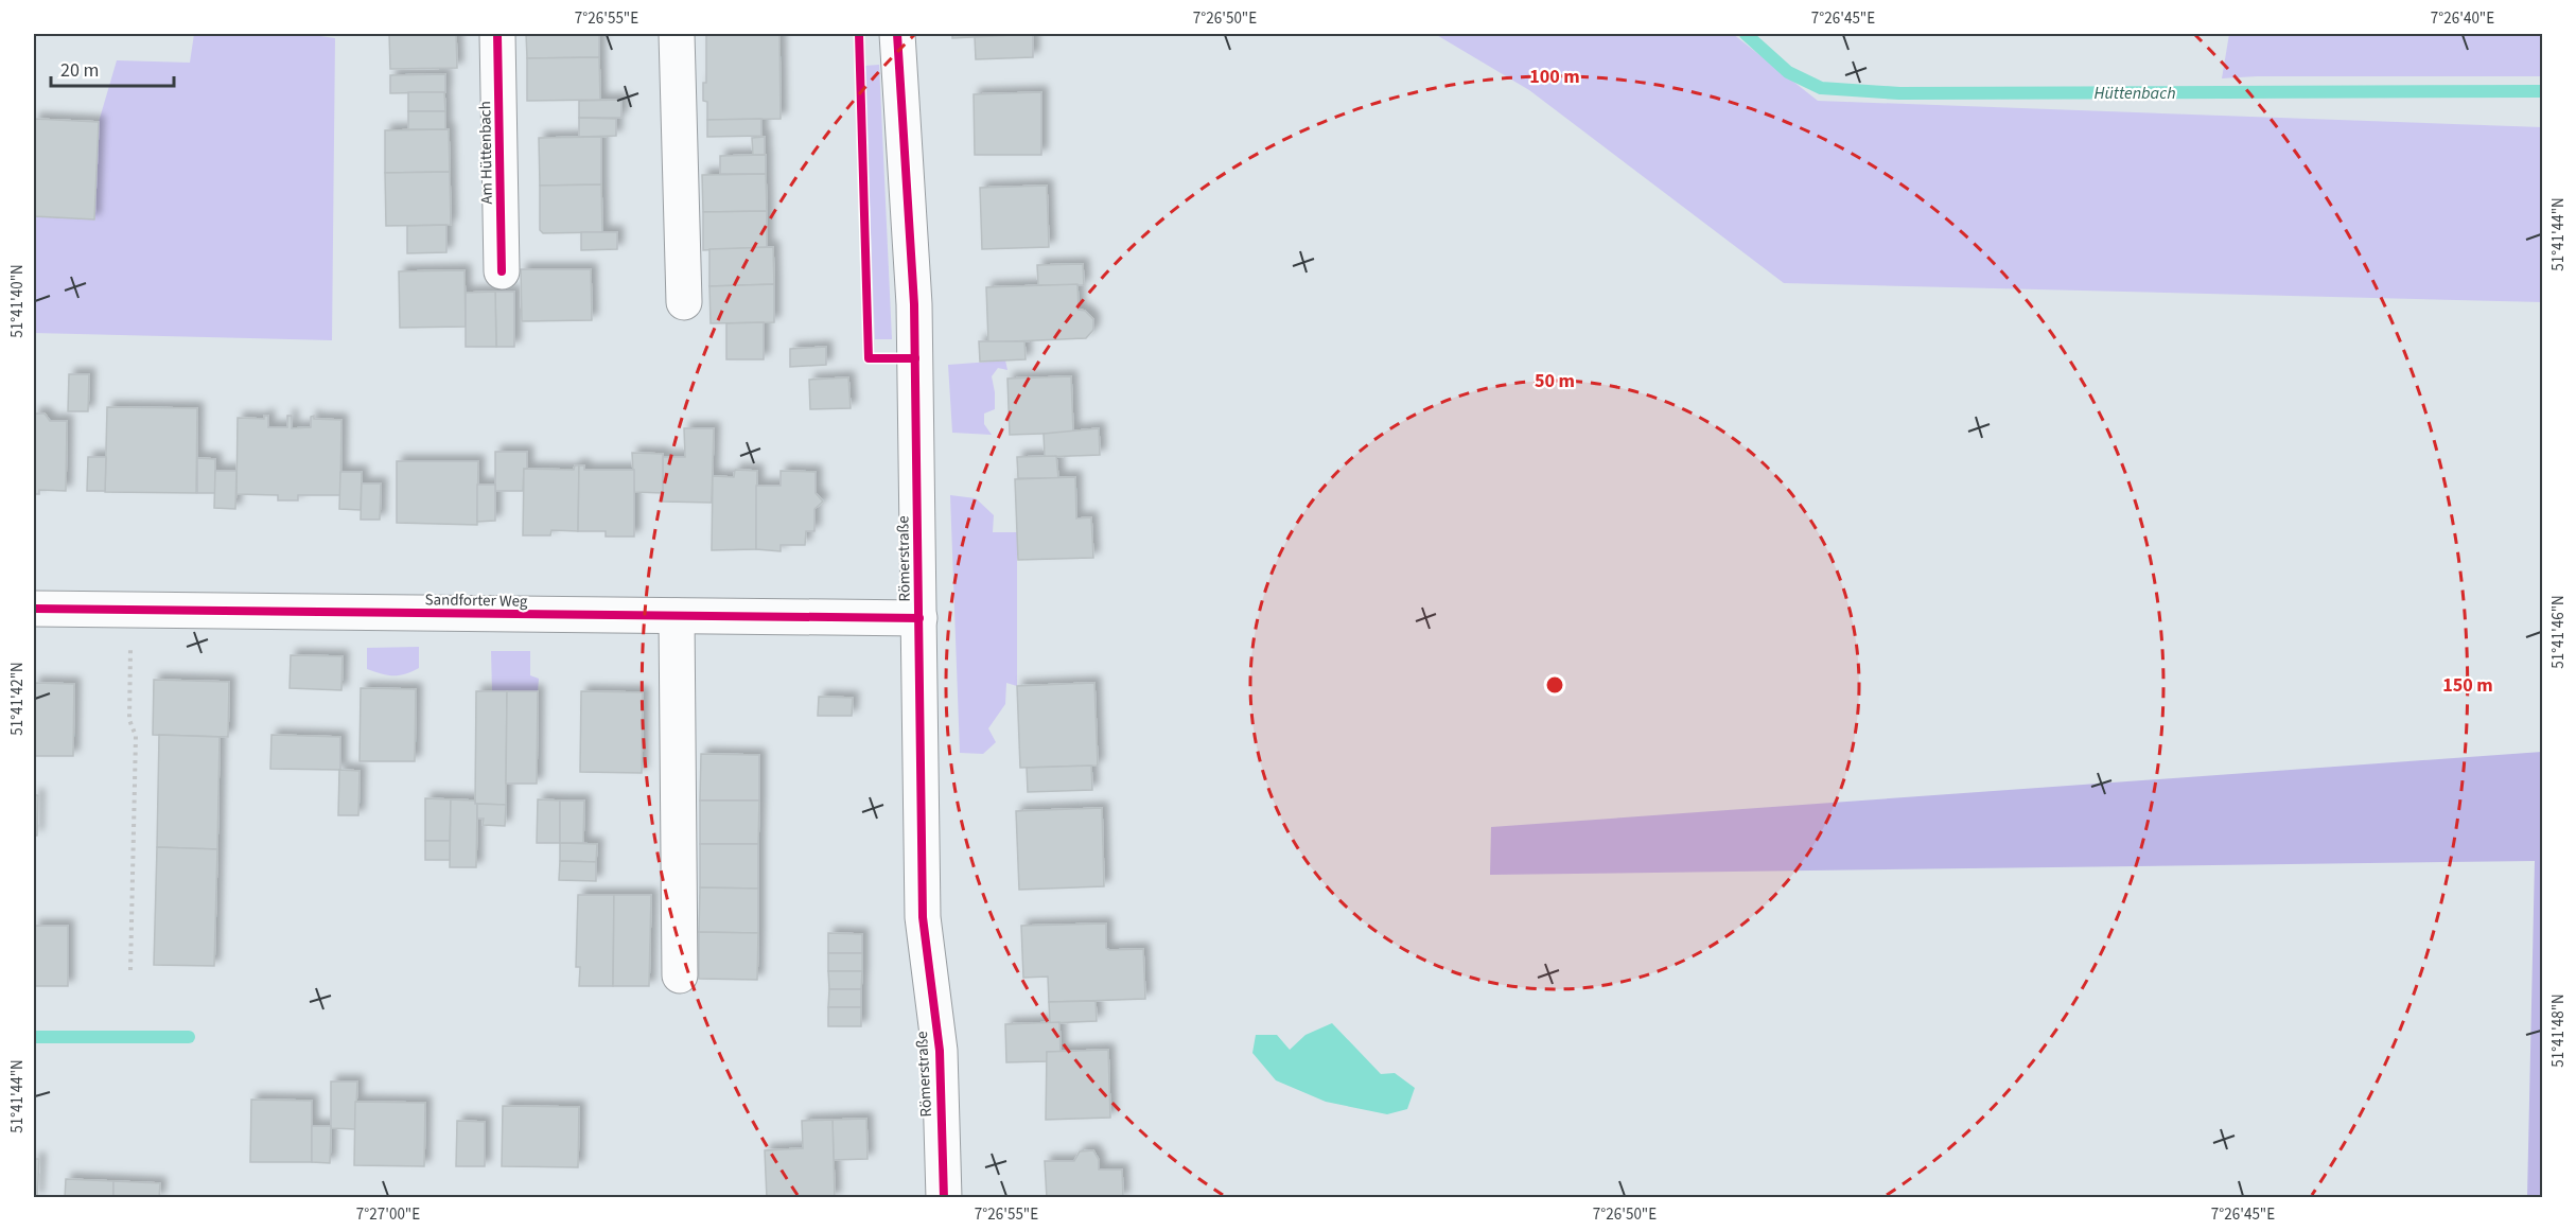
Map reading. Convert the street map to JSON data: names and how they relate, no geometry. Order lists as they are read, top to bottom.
{
  "streets": {
    "street": ["Am Hüttenbach", "Römerstraße", "Sandforter Weg"]
  },
  "crossings": [
    ["Römerstraße", "Sandforter Weg"]
  ],
  "water": ["Hüttenbach"],
  "scale_bar": "20 m",
  "coordinates": [
    "7°26'55\"E",
    "7°26'50\"E",
    "7°26'45\"E",
    "7°26'40\"E",
    "51°41'44\"N",
    "51°41'40\"N",
    "51°41'46\"N",
    "51°41'42\"N",
    "51°41'48\"N",
    "7°27'00\"E"
  ],
  "rings": ["100 m", "50 m", "150 m"]
}
